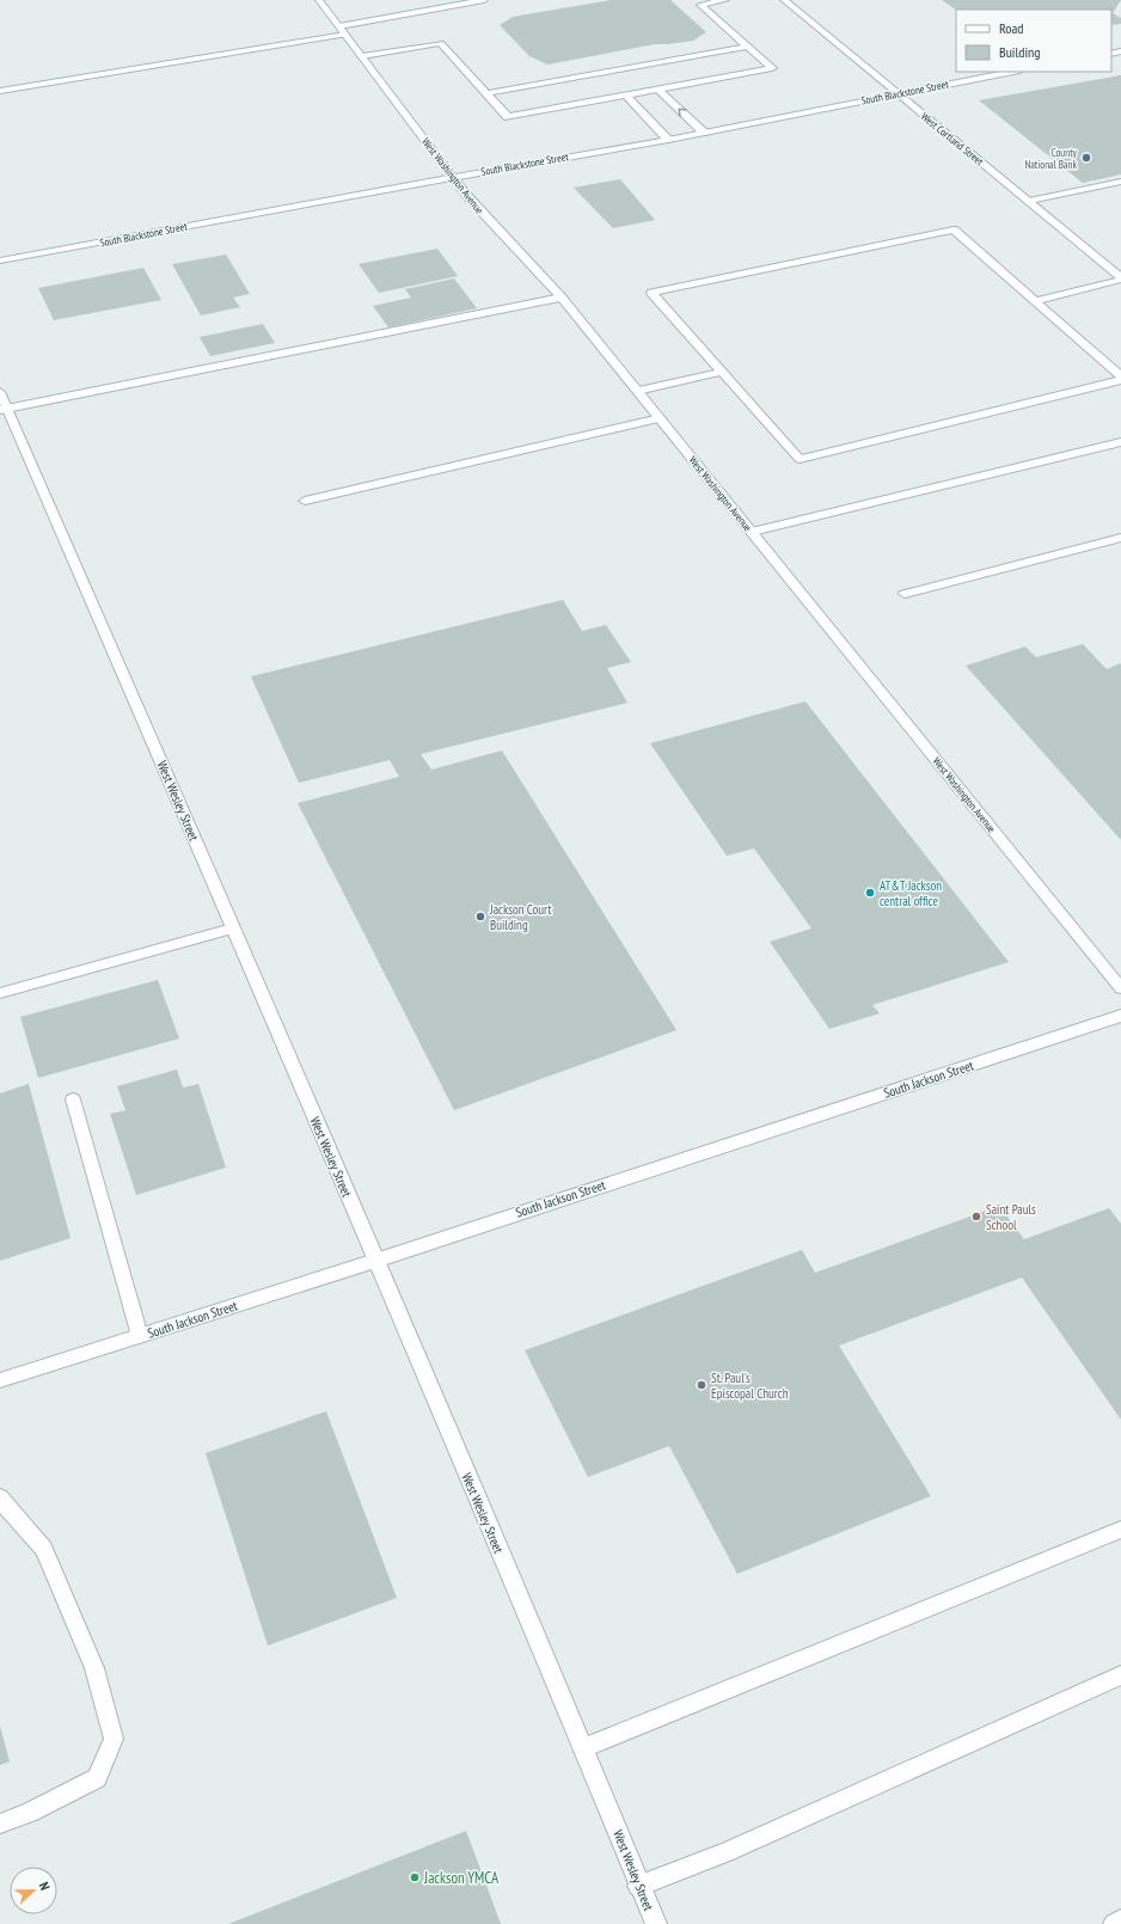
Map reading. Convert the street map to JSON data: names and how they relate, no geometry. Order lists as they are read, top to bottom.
{
  "streets": {
    "street": [
      "South Blackstone Street",
      "West Cortland Street",
      "West Washington Avenue",
      "West Wesley Street",
      "South Jackson Street"
    ]
  },
  "crossings": [
    ["South Blackstone Street", "West Cortland Street"],
    ["South Blackstone Street", "West Washington Avenue"],
    ["West Wesley Street", "South Jackson Street"]
  ],
  "places": [
    "County National Bank",
    "AT&T Jackson central office",
    "Jackson Court Building",
    "Saint Pauls School",
    "St. Paul's Episcopal Church",
    "Jackson YMCA"
  ],
  "legend": ["Road", "Building"],
  "north": "right"
}
